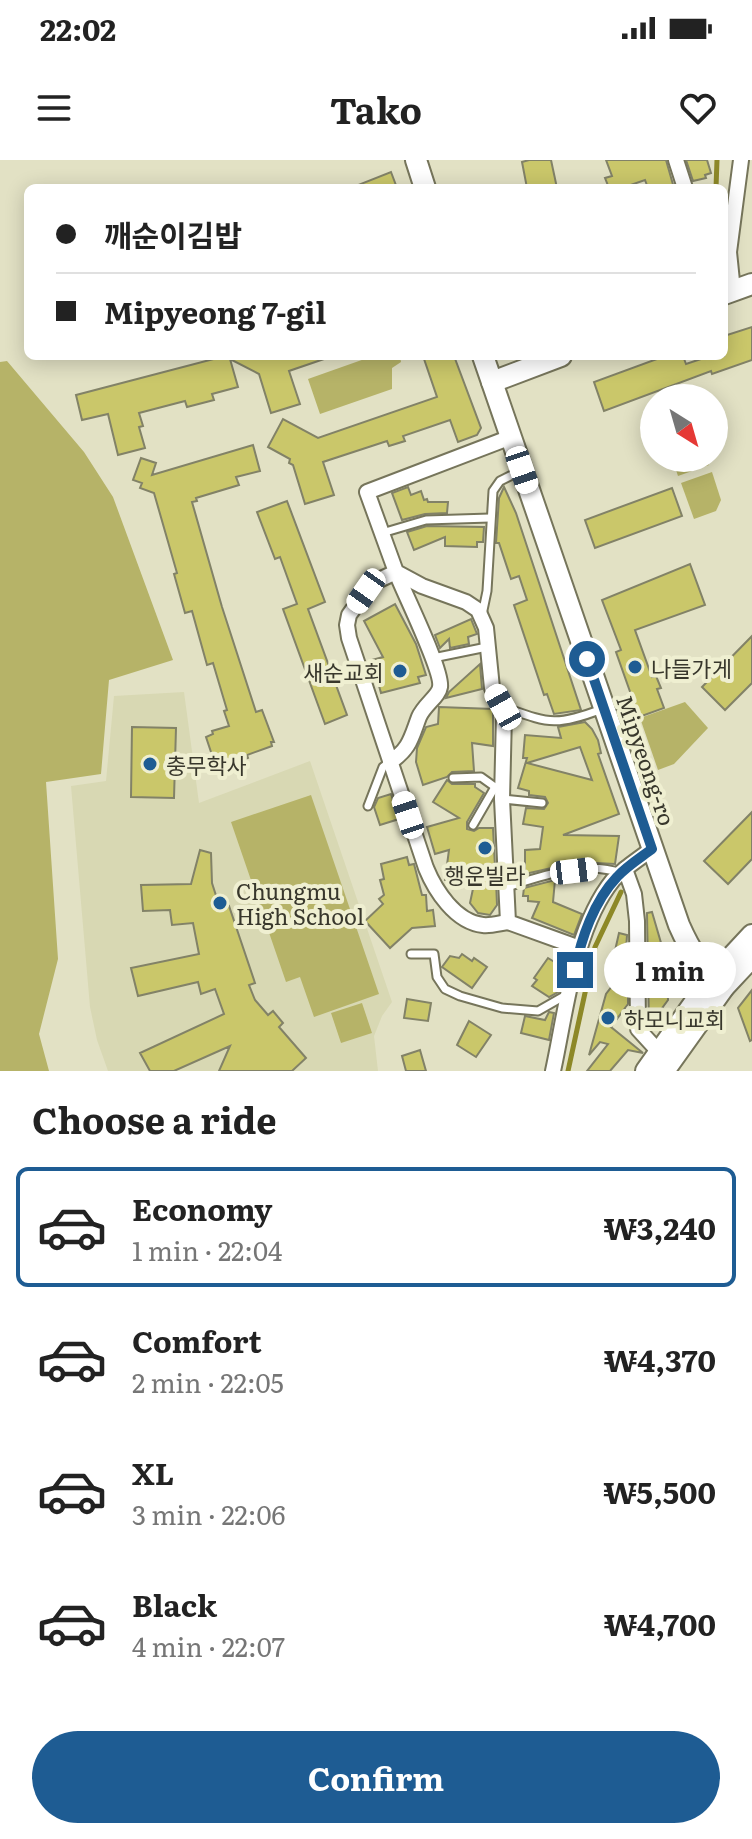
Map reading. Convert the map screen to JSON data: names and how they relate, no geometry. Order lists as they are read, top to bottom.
{
  "streets": {
    "street": ["Mipyeong-ro"]
  },
  "places": [
    "나들가게",
    "새순교회",
    "충무학사",
    "행운빌라",
    "Chungmu High School",
    "하모니교회"
  ],
  "north": "bottom right",
  "page": {
    "status": "22:02",
    "header": "Tako",
    "banner": ["깨순이김밥", "Mipyeong 7-gil"],
    "bubble": "1 min",
    "heading": "Choose a ride",
    "list": [
      {
        "name": "Economy",
        "note": "1 min · 22:04",
        "value": "₩3,240"
      },
      {
        "name": "Comfort",
        "note": "2 min · 22:05",
        "value": "₩4,370"
      },
      {
        "name": "XL",
        "note": "3 min · 22:06",
        "value": "₩5,500"
      },
      {
        "name": "Black",
        "note": "4 min · 22:07",
        "value": "₩4,700"
      }
    ],
    "buttons": "Confirm"
  }
}
